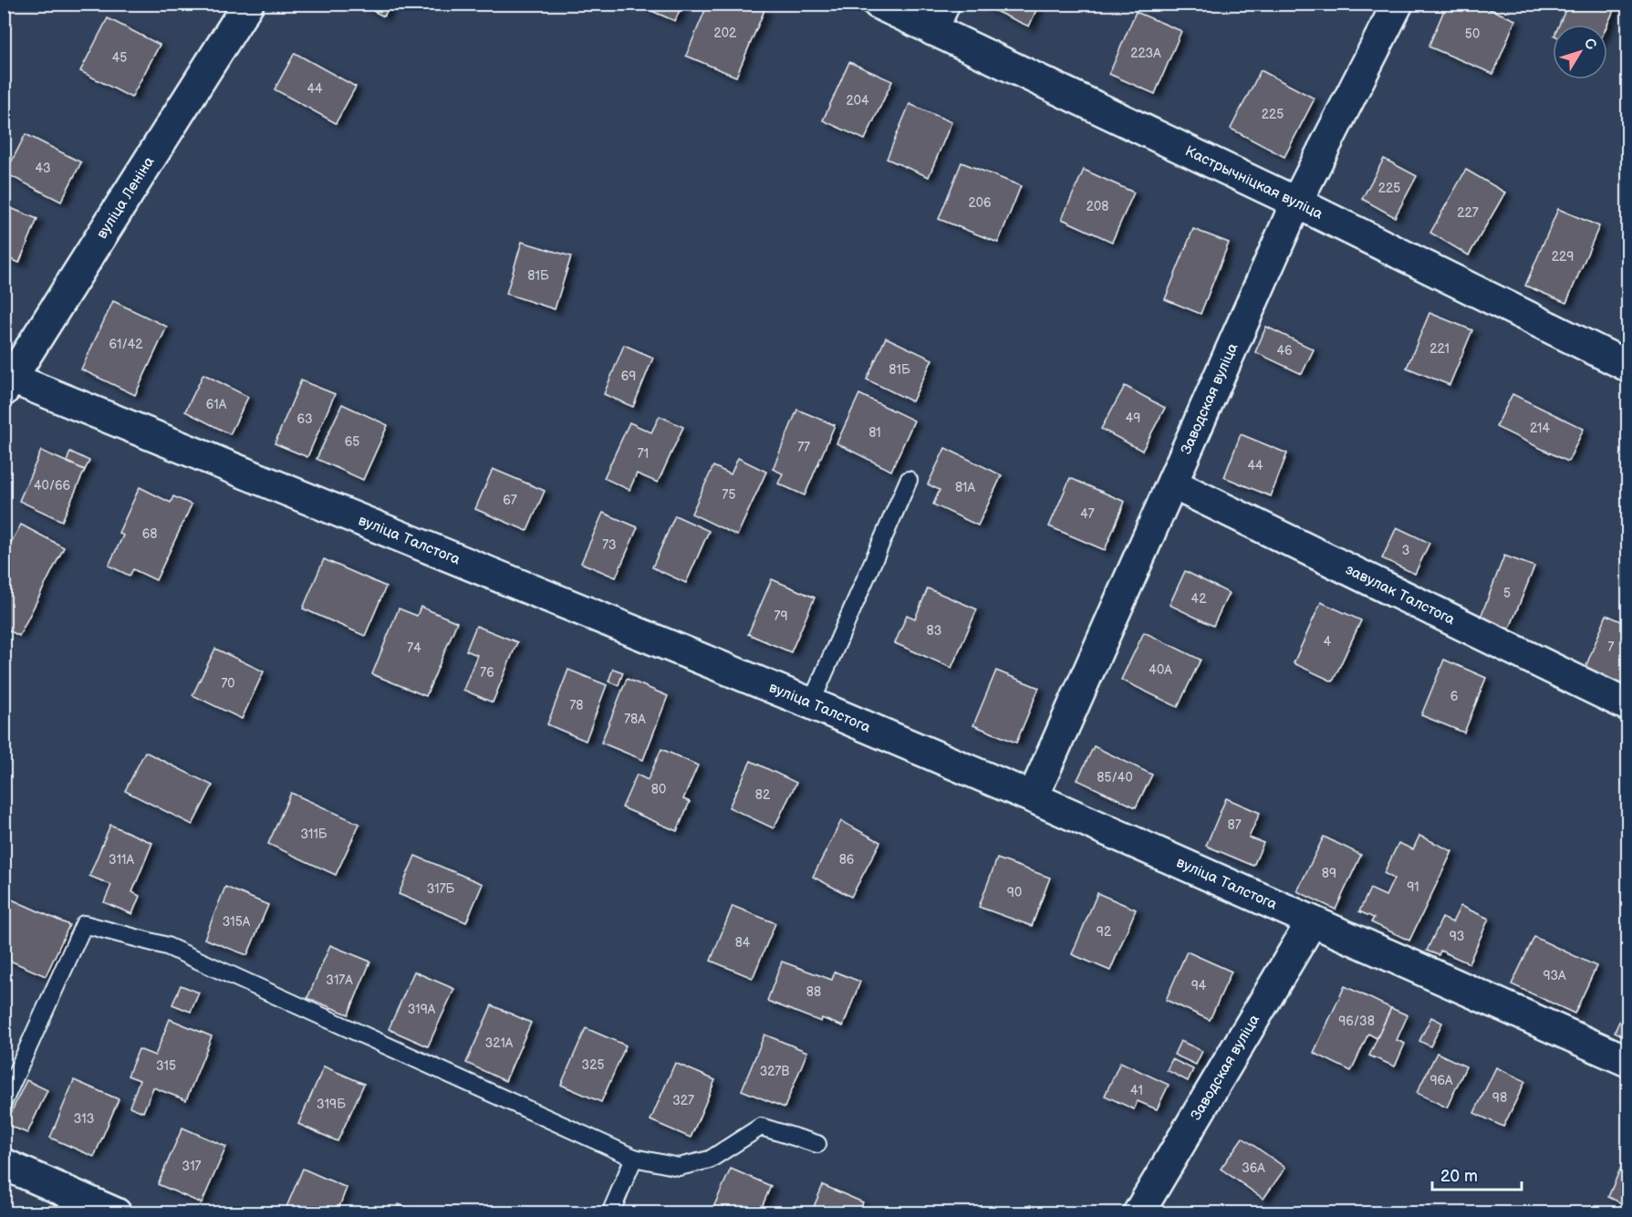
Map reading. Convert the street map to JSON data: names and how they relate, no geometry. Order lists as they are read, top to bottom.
{
  "streets": {
    "street": [
      "Кастрычніцкая вуліца",
      "вуліца Леніна",
      "Заводская вуліца",
      "вуліца Талстога",
      "завулак Талстога"
    ]
  },
  "crossings": [
    ["Кастрычніцкая вуліца", "Заводская вуліца"],
    ["вуліца Леніна", "вуліца Талстога"],
    ["Заводская вуліца", "вуліца Талстога"],
    ["Заводская вуліца", "завулак Талстога"]
  ],
  "house_numbers": [
    "202",
    "50",
    "223А",
    "45",
    "44",
    "204",
    "225",
    "43",
    "225",
    "206",
    "208",
    "227",
    "229",
    "81Б",
    "61/42",
    "221",
    "46",
    "81Б",
    "69",
    "61А",
    "49",
    "63",
    "214",
    "81",
    "65",
    "77",
    "71",
    "44",
    "40/66",
    "81А",
    "75",
    "67",
    "47",
    "68",
    "73",
    "3",
    "5",
    "42",
    "79",
    "83",
    "4",
    "7",
    "74",
    "40А",
    "76",
    "70",
    "6",
    "78",
    "78А",
    "85/40",
    "80",
    "82",
    "87",
    "311Б",
    "311А",
    "86",
    "89",
    "91",
    "317Б",
    "90",
    "315А",
    "92",
    "93",
    "84",
    "93А",
    "317А",
    "94",
    "88",
    "319А",
    "96/38",
    "321А",
    "325",
    "315",
    "327В",
    "96А",
    "41",
    "98",
    "327",
    "319Б",
    "313",
    "317",
    "36А"
  ],
  "scale_bar": "20 m",
  "north": "top right"
}
